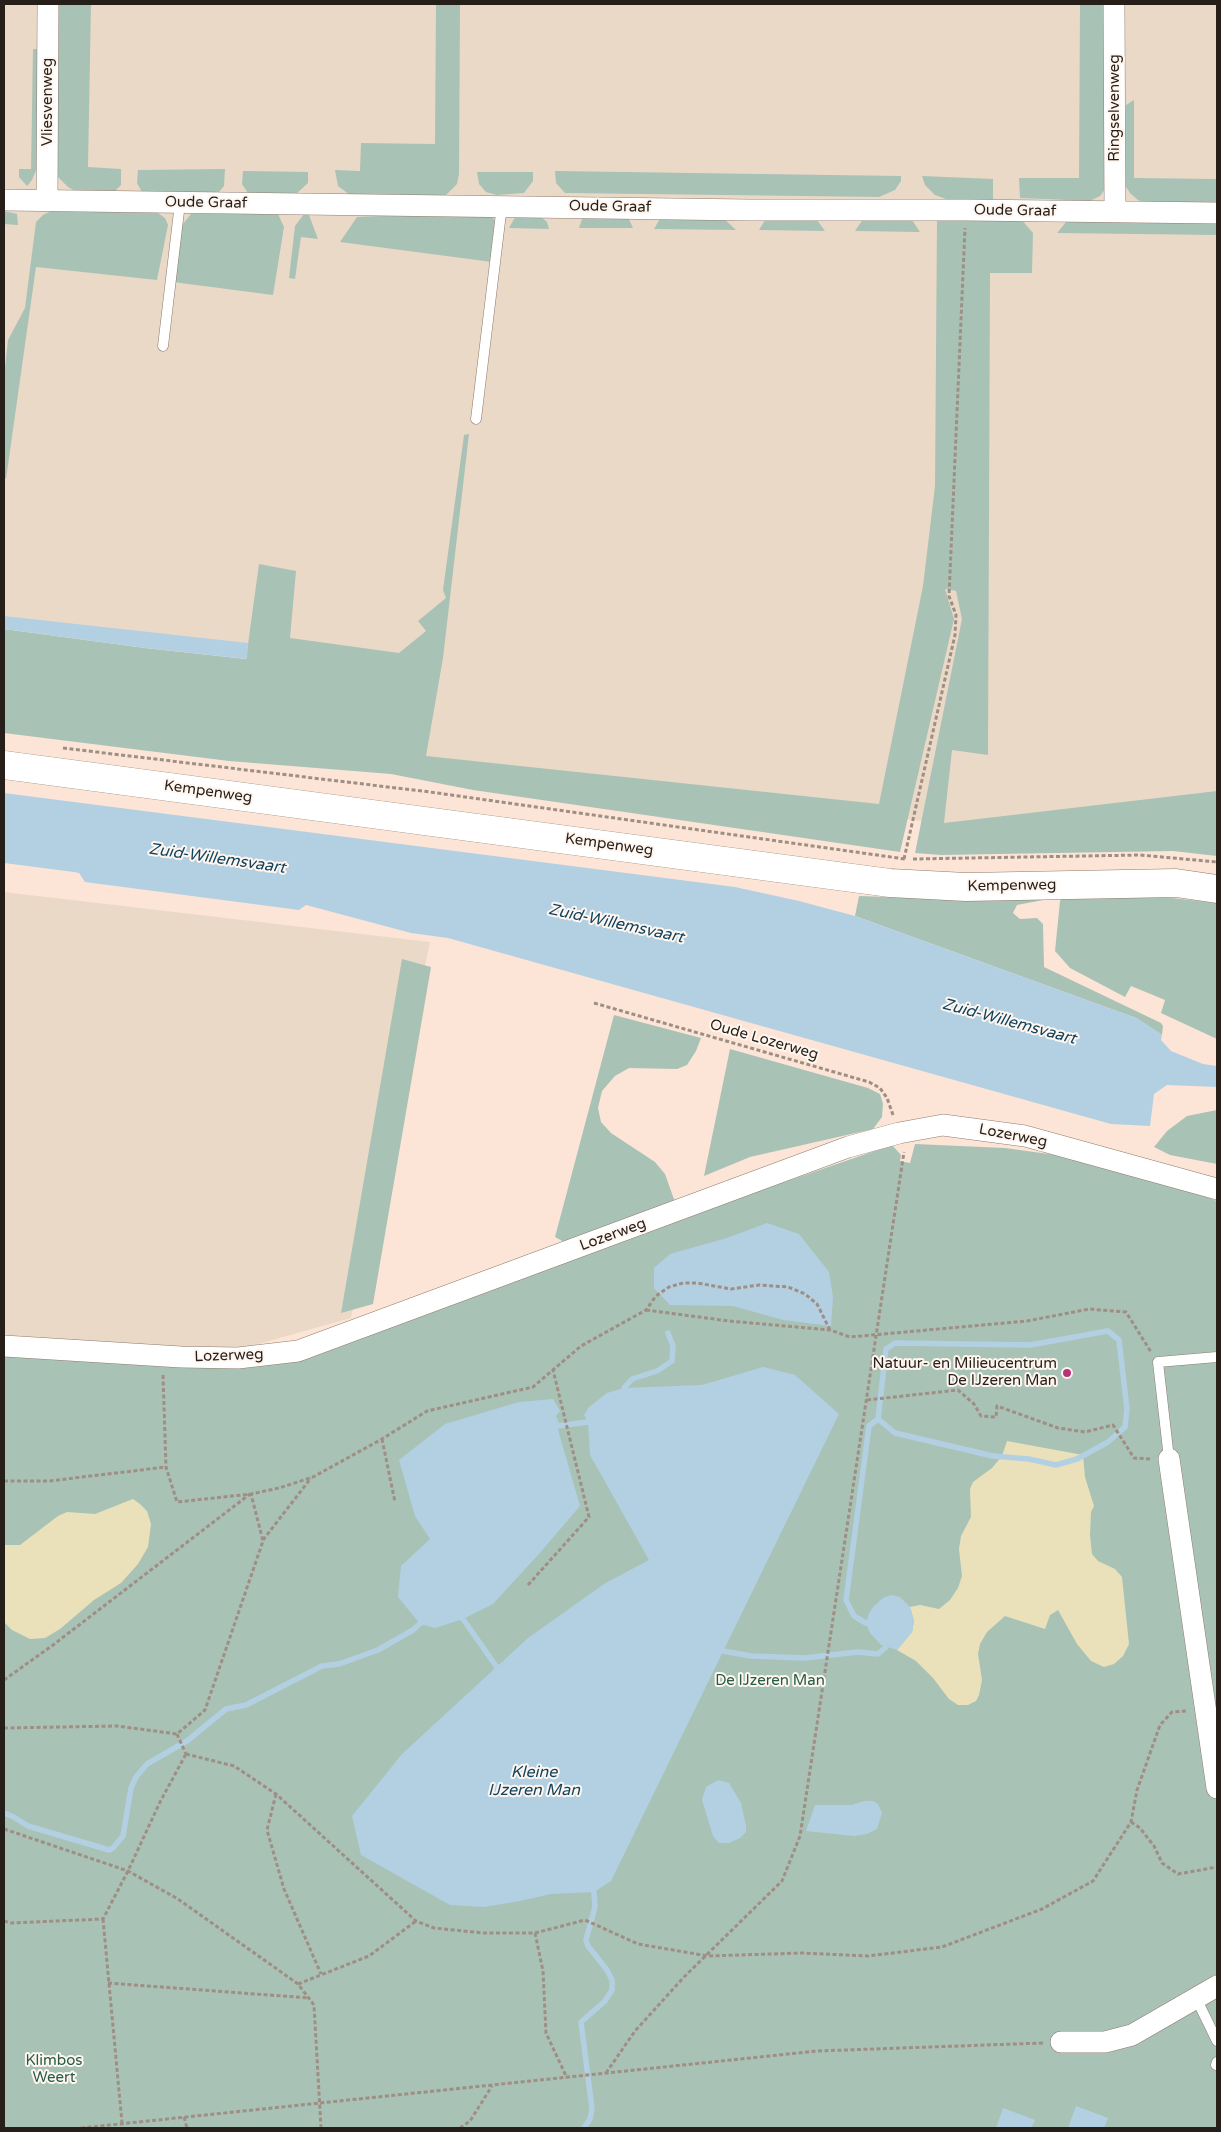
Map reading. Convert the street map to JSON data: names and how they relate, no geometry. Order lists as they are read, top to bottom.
{
  "streets": {
    "main road": ["Kempenweg"],
    "street": [
      "Vliesvenweg",
      "Ringselvenweg",
      "Oude Graaf",
      "Lozerweg"
    ],
    "path": ["Oude Lozerweg"]
  },
  "crossings": [
    ["Vliesvenweg", "Oude Graaf"],
    ["Ringselvenweg", "Oude Graaf"],
    ["Oude Lozerweg", "Lozerweg"]
  ],
  "water": ["Zuid-Willemsvaart", "Kleine IJzeren Man"],
  "parks": ["De IJzeren Man", "Klimbos Weert"],
  "places": ["Natuur- en Milieucentrum De IJzeren Man"]
}
